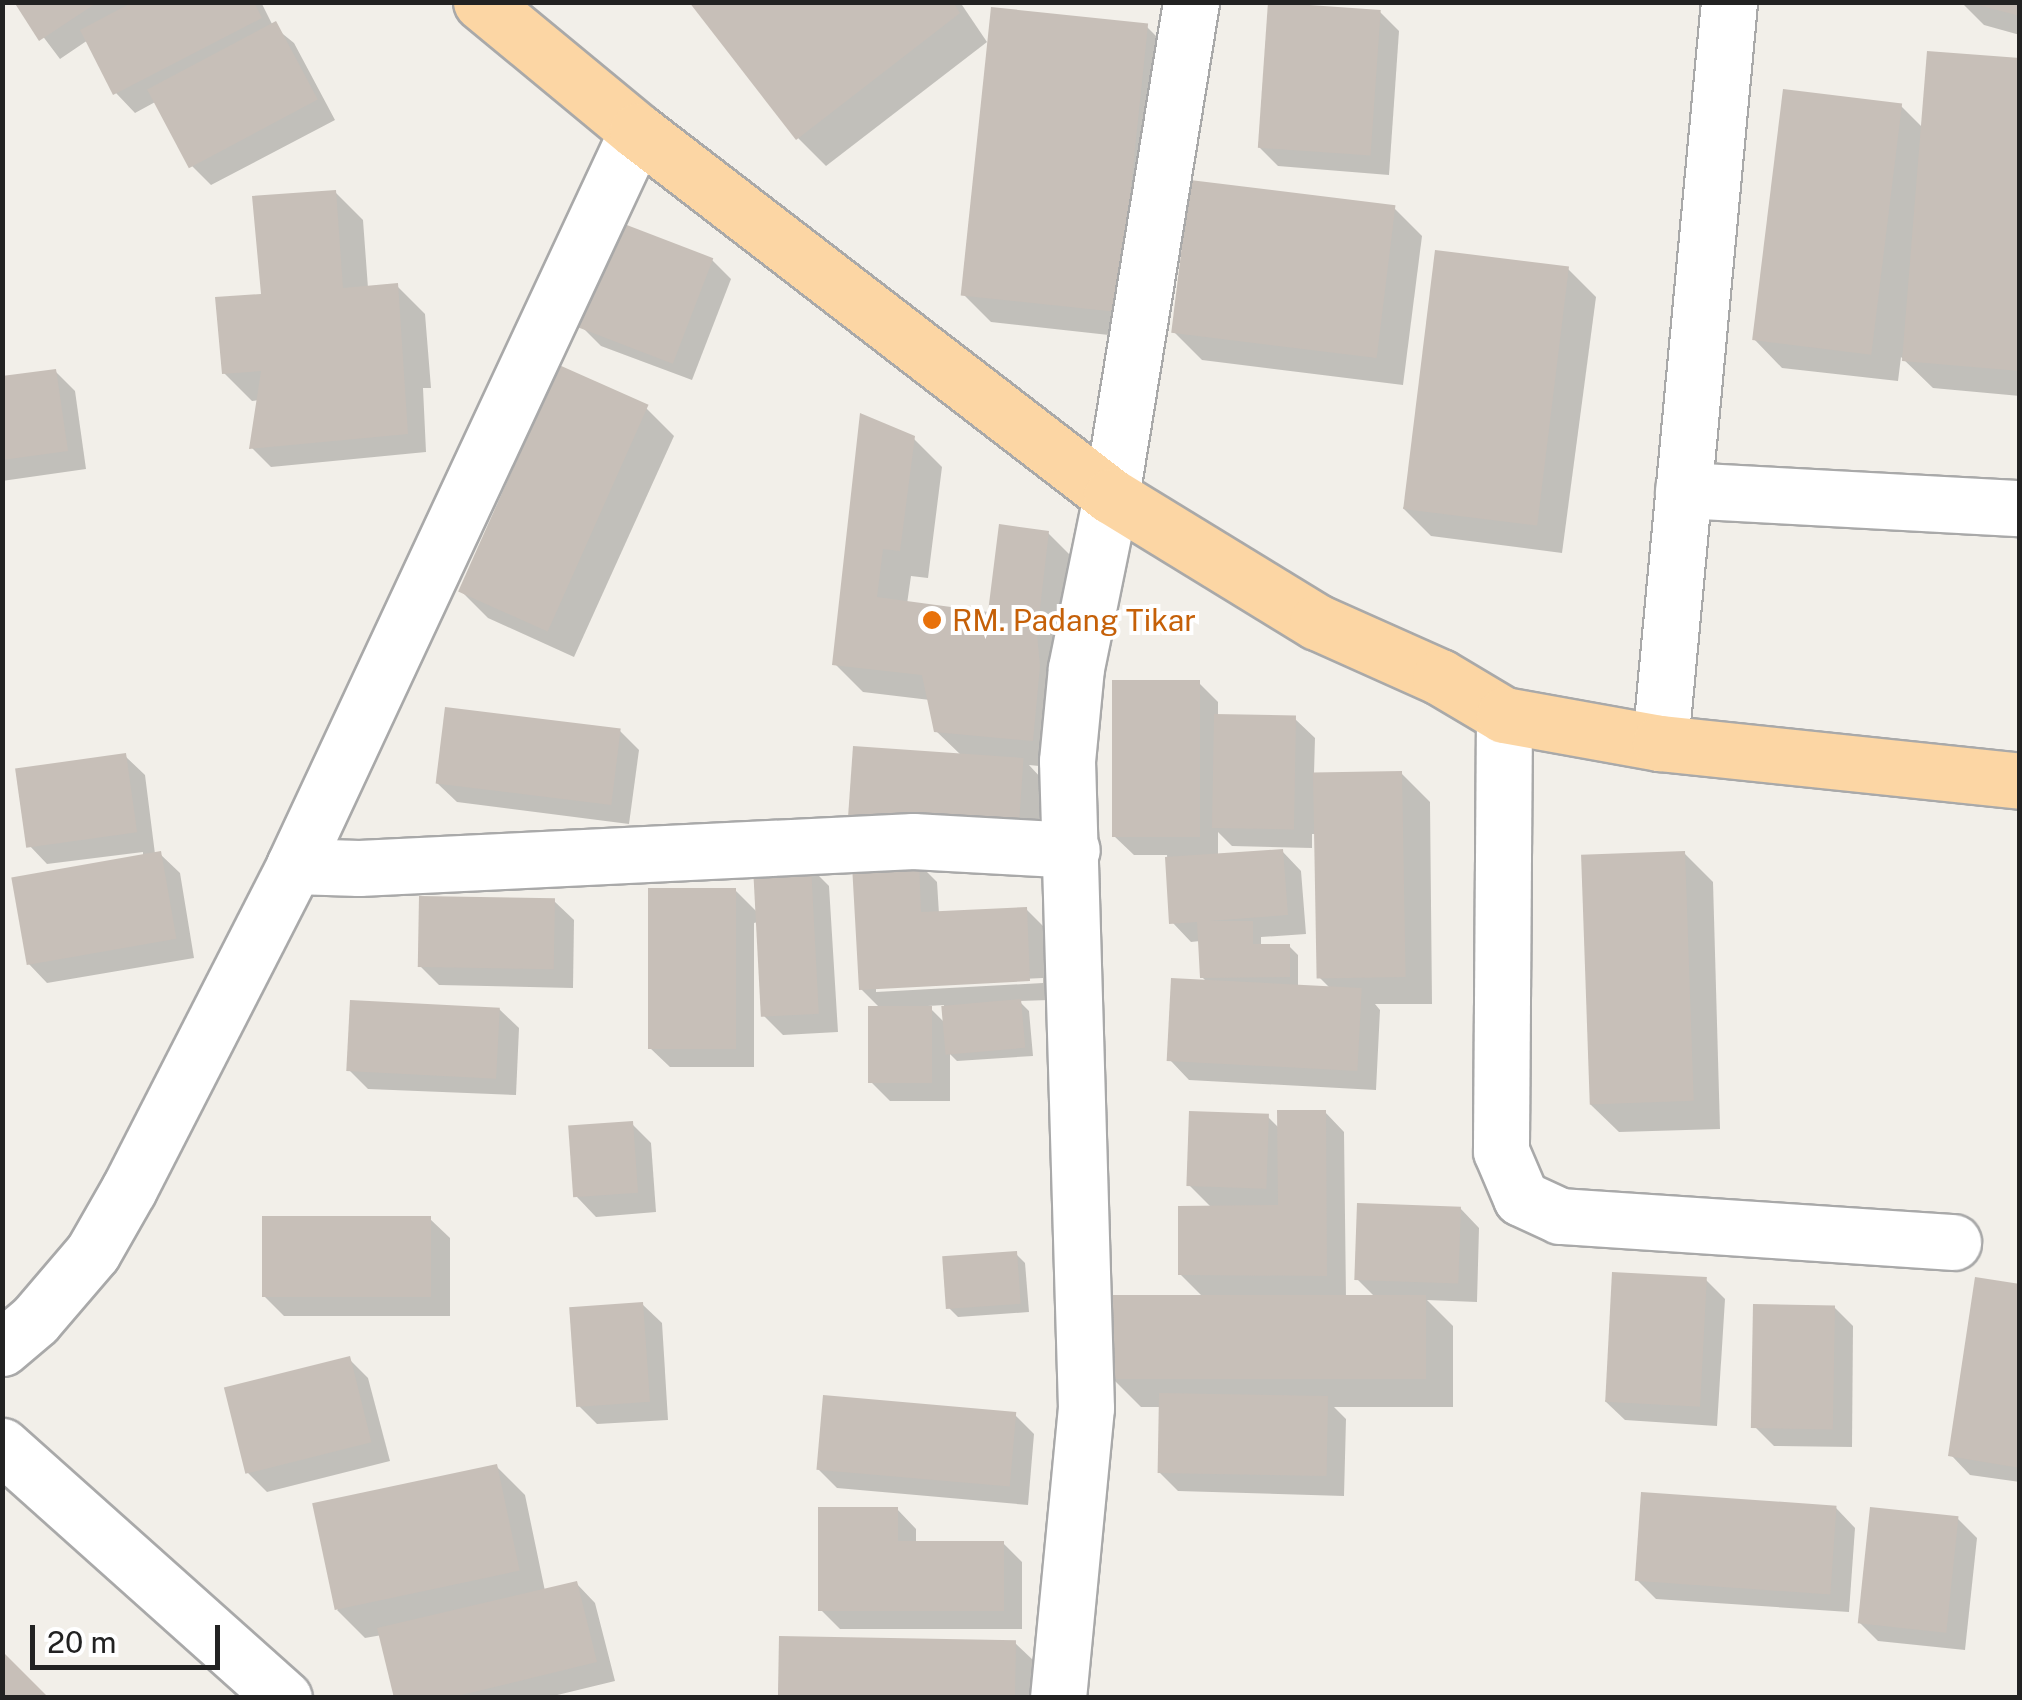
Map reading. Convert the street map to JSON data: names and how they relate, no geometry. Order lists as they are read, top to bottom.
{
  "places": ["RM. Padang Tikar"],
  "scale_bar": "20 m"
}
